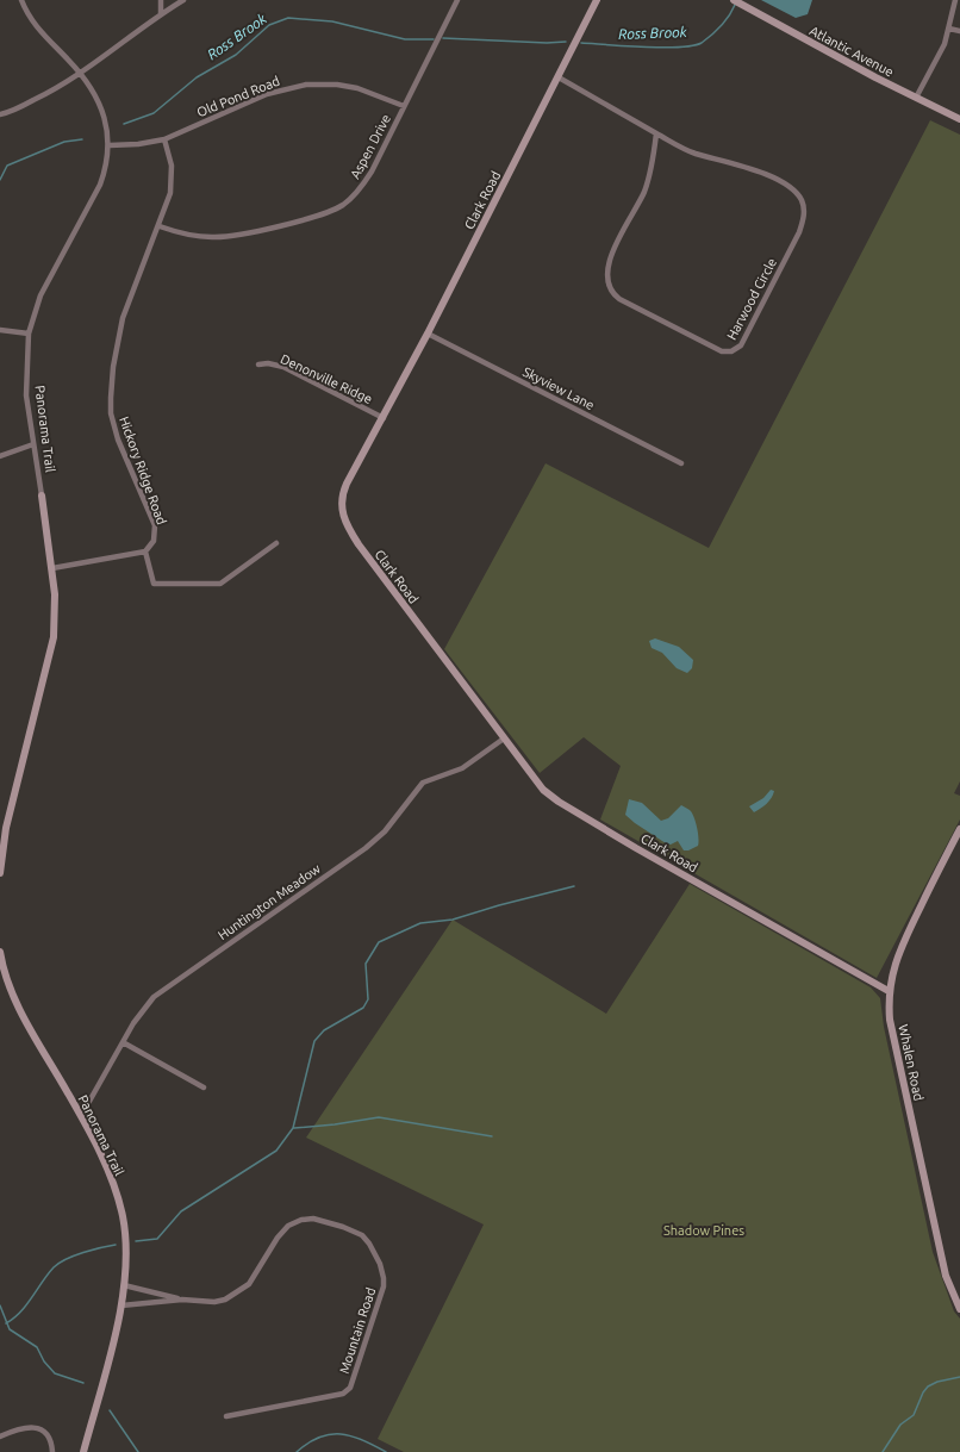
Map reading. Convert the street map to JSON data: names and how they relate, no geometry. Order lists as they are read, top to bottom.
{
  "streets": {
    "street": [
      "Atlantic Avenue",
      "Old Pond Road",
      "Aspen Drive",
      "Clark Road",
      "Harwood Circle",
      "Denonville Ridge",
      "Skyview Lane",
      "Panorama Trail",
      "Hickory Ridge Road",
      "Huntington Meadow",
      "Whalen Road",
      "Mountain Road"
    ]
  },
  "crossings": [
    ["Old Pond Road", "Aspen Drive"],
    ["Old Pond Road", "Panorama Trail"],
    ["Old Pond Road", "Hickory Ridge Road"],
    ["Aspen Drive", "Hickory Ridge Road"],
    ["Clark Road", "Harwood Circle"],
    ["Clark Road", "Denonville Ridge"],
    ["Clark Road", "Skyview Lane"],
    ["Clark Road", "Huntington Meadow"],
    ["Clark Road", "Whalen Road"],
    ["Panorama Trail", "Huntington Meadow"],
    ["Panorama Trail", "Mountain Road"]
  ],
  "water": ["Ross Brook"],
  "parks": ["Shadow Pines"]
}
